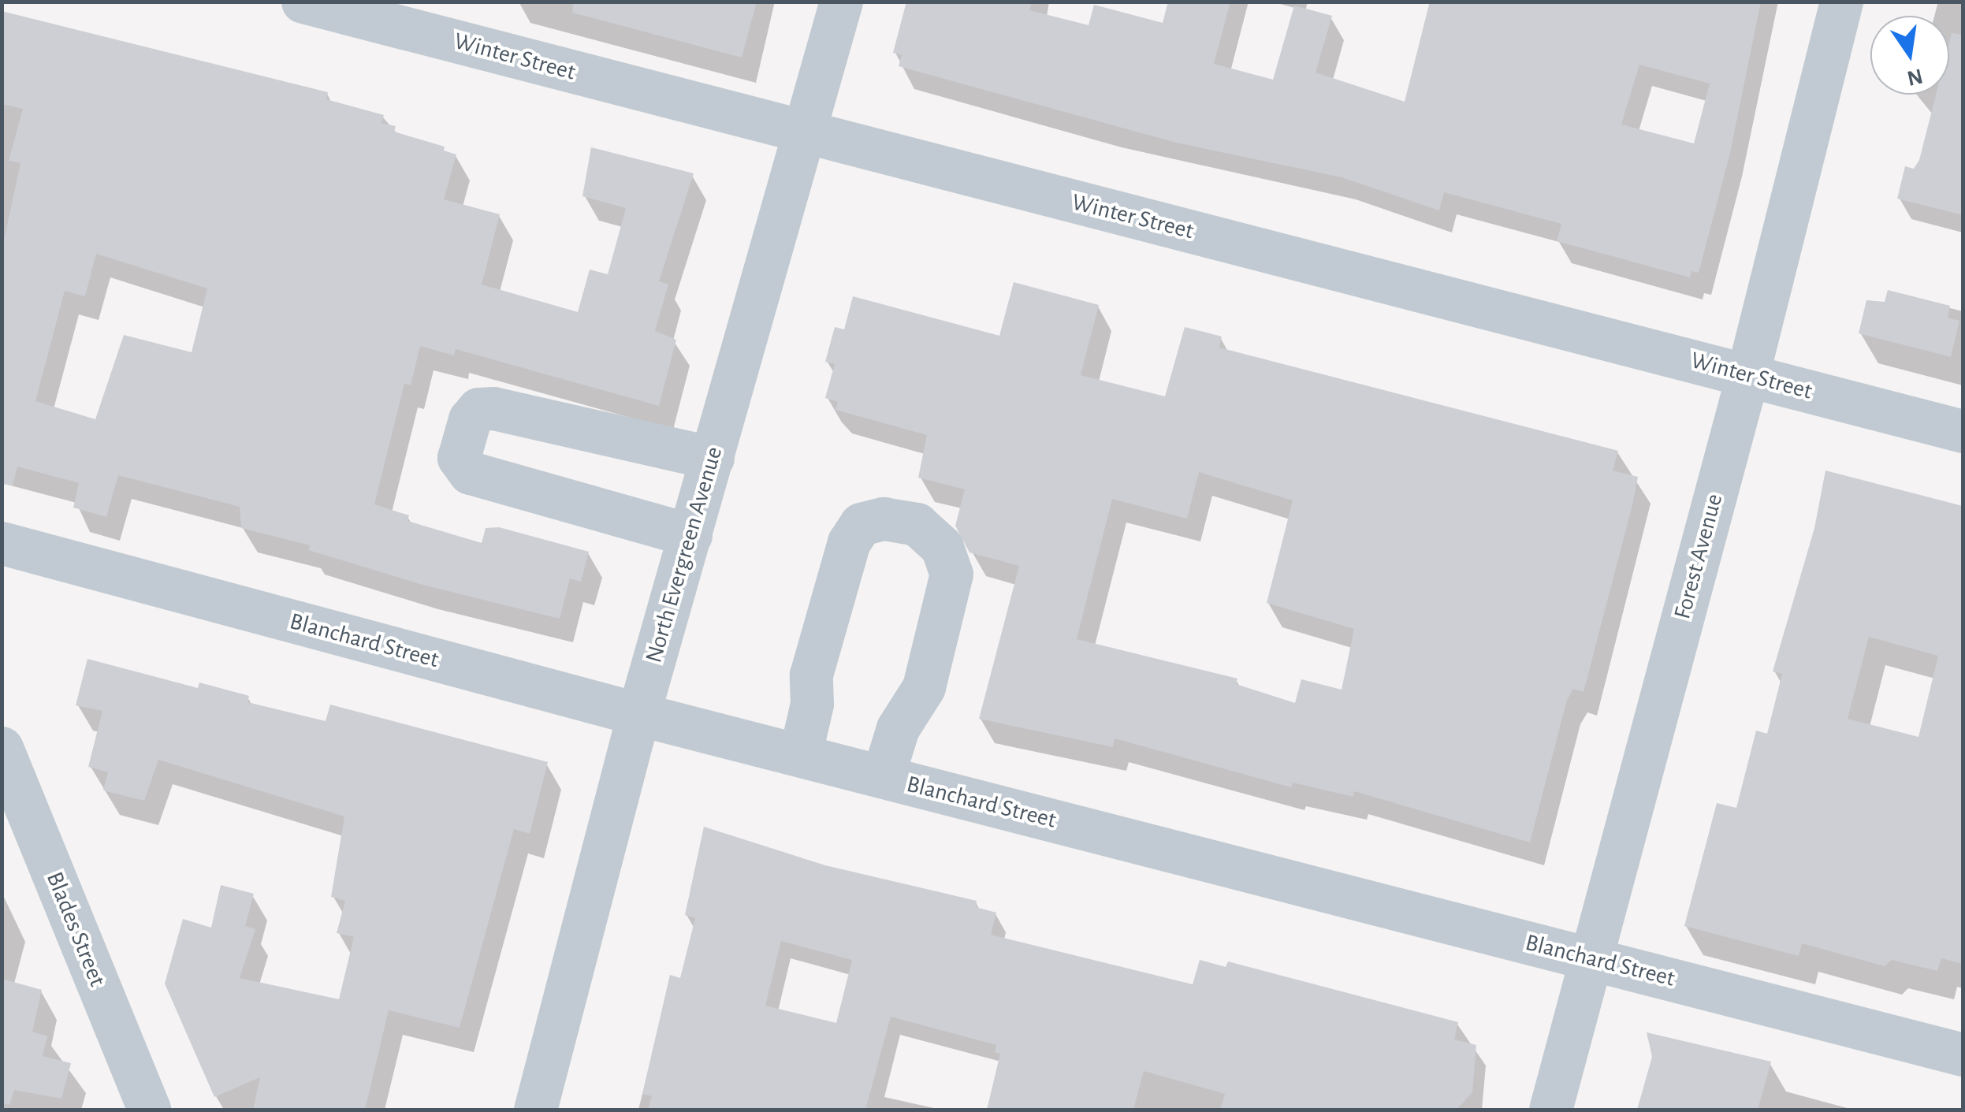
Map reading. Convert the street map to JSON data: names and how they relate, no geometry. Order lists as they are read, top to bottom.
{
  "streets": {
    "street": [
      "Winter Street",
      "North Evergreen Avenue",
      "Forest Avenue",
      "Blanchard Street",
      "Blades Street"
    ]
  },
  "crossings": [
    ["Winter Street", "North Evergreen Avenue"],
    ["Winter Street", "Forest Avenue"],
    ["North Evergreen Avenue", "Blanchard Street"],
    ["Forest Avenue", "Blanchard Street"]
  ],
  "north": "bottom"
}
